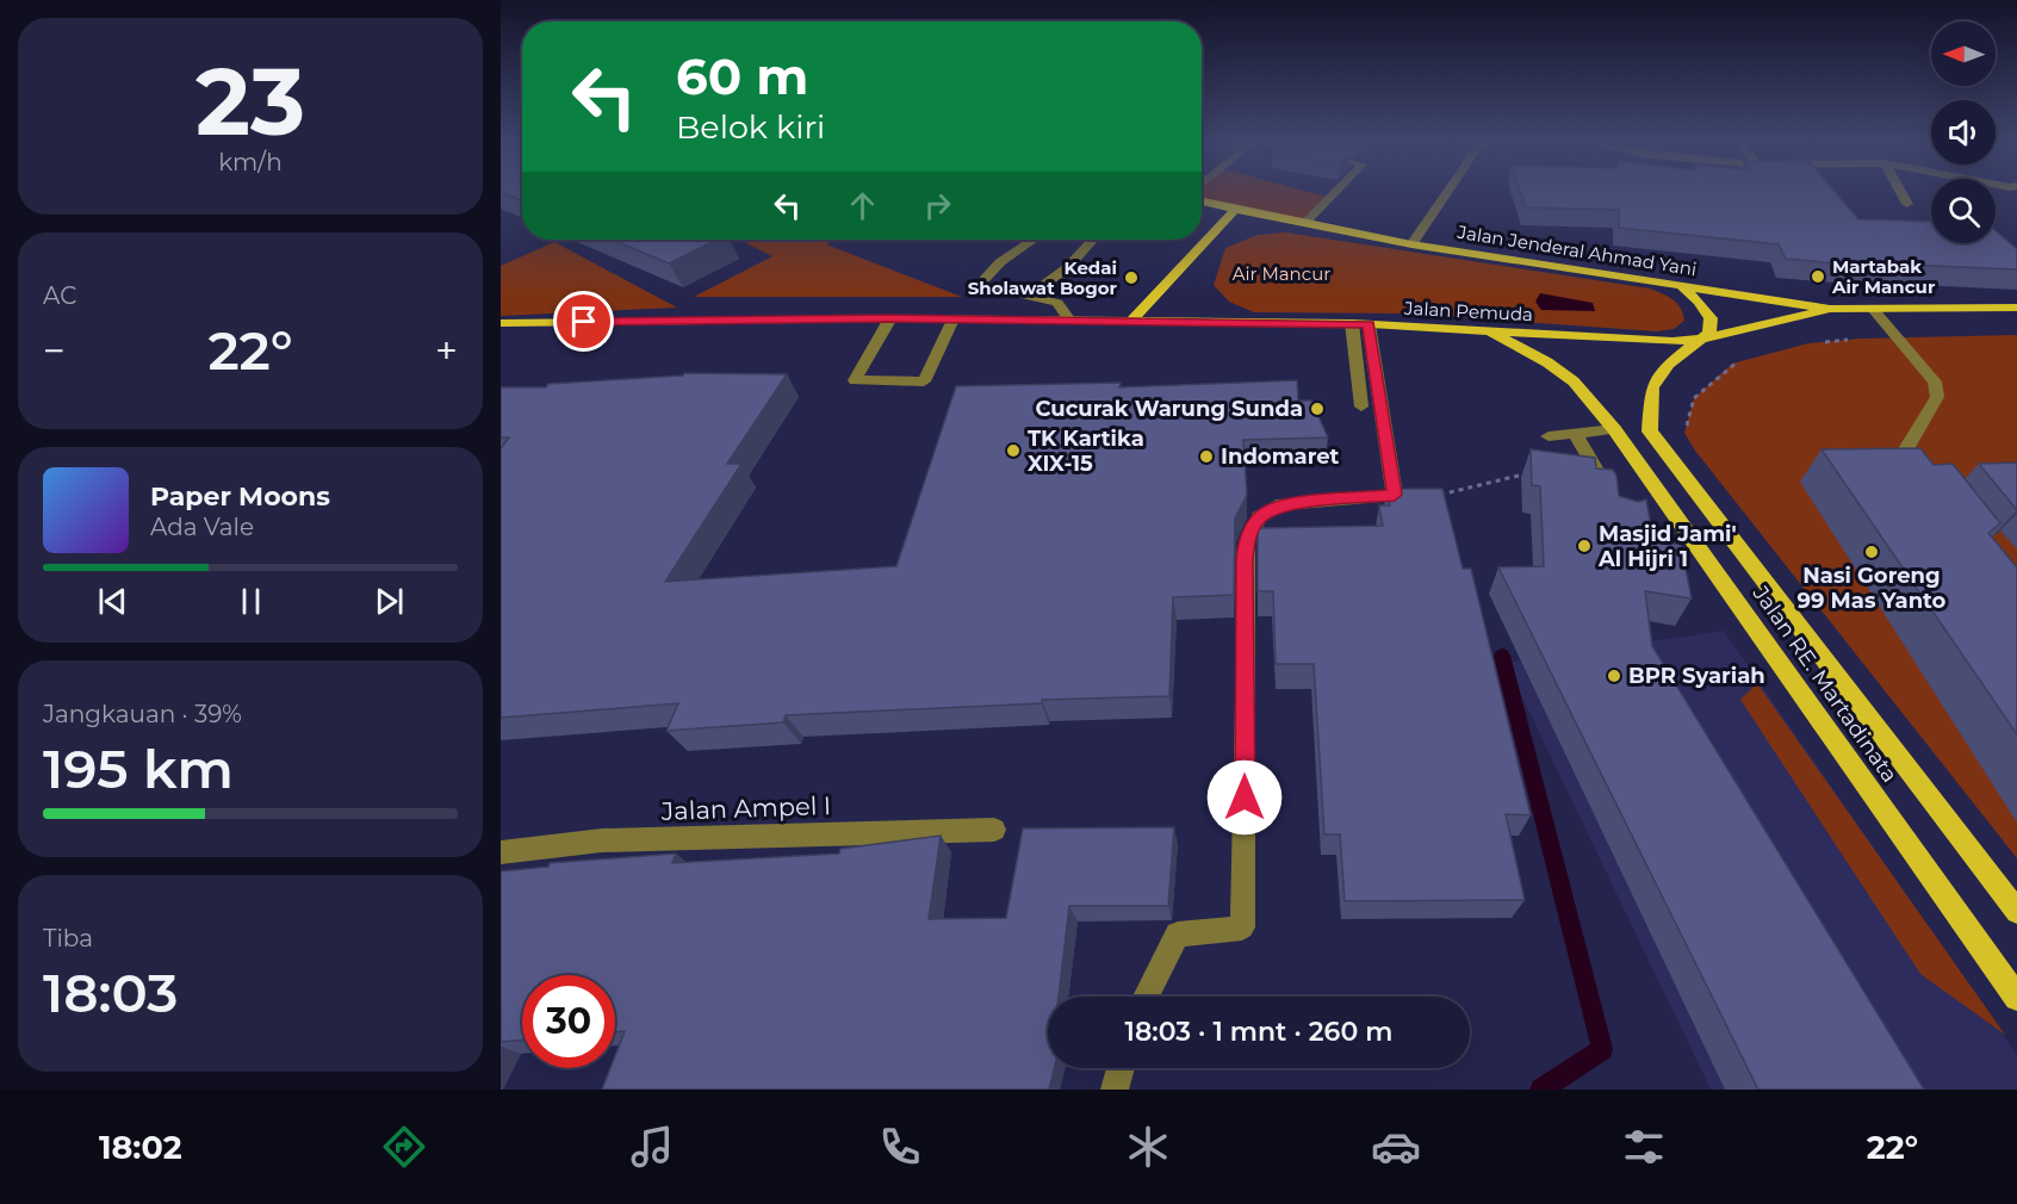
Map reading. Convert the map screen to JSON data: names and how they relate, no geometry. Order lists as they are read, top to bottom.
{
  "streets": {
    "main road": ["Jalan Jenderal Ahmad Yani", "Jalan Pemuda", "Jalan RE. Martadinata"],
    "street": ["Jalan Ampel I"]
  },
  "crossings": [
    ["Jalan Jenderal Ahmad Yani", "Jalan Pemuda"],
    ["Jalan Pemuda", "Jalan RE. Martadinata"]
  ],
  "parks": ["Air Mancur"],
  "places": [
    "Martabak Air Mancur",
    "Kedai Sholawat Bogor",
    "Cucurak Warung Sunda",
    "TK Kartika XIX-15",
    "Indomaret",
    "Masjid Jami' Al Hijri 1",
    "Nasi Goreng 99 Mas Yanto",
    "BPR Syariah"
  ],
  "north": "left",
  "page": {
    "tile": [
      ["23", "km/h"],
      "AC",
      ["Jangkauan · 39%", "195 km"],
      ["Tiba", "18:03"]
    ],
    "turn": ["60 m", "Belok kiri"],
    "heat": ["−", "22°", "+"],
    "song": ["Paper Moons", "Ada Vale"],
    "limit": "30",
    "trip": "18:03 · 1 mnt · 260 m",
    "tabs": ["18:02", "22°"]
  }
}
